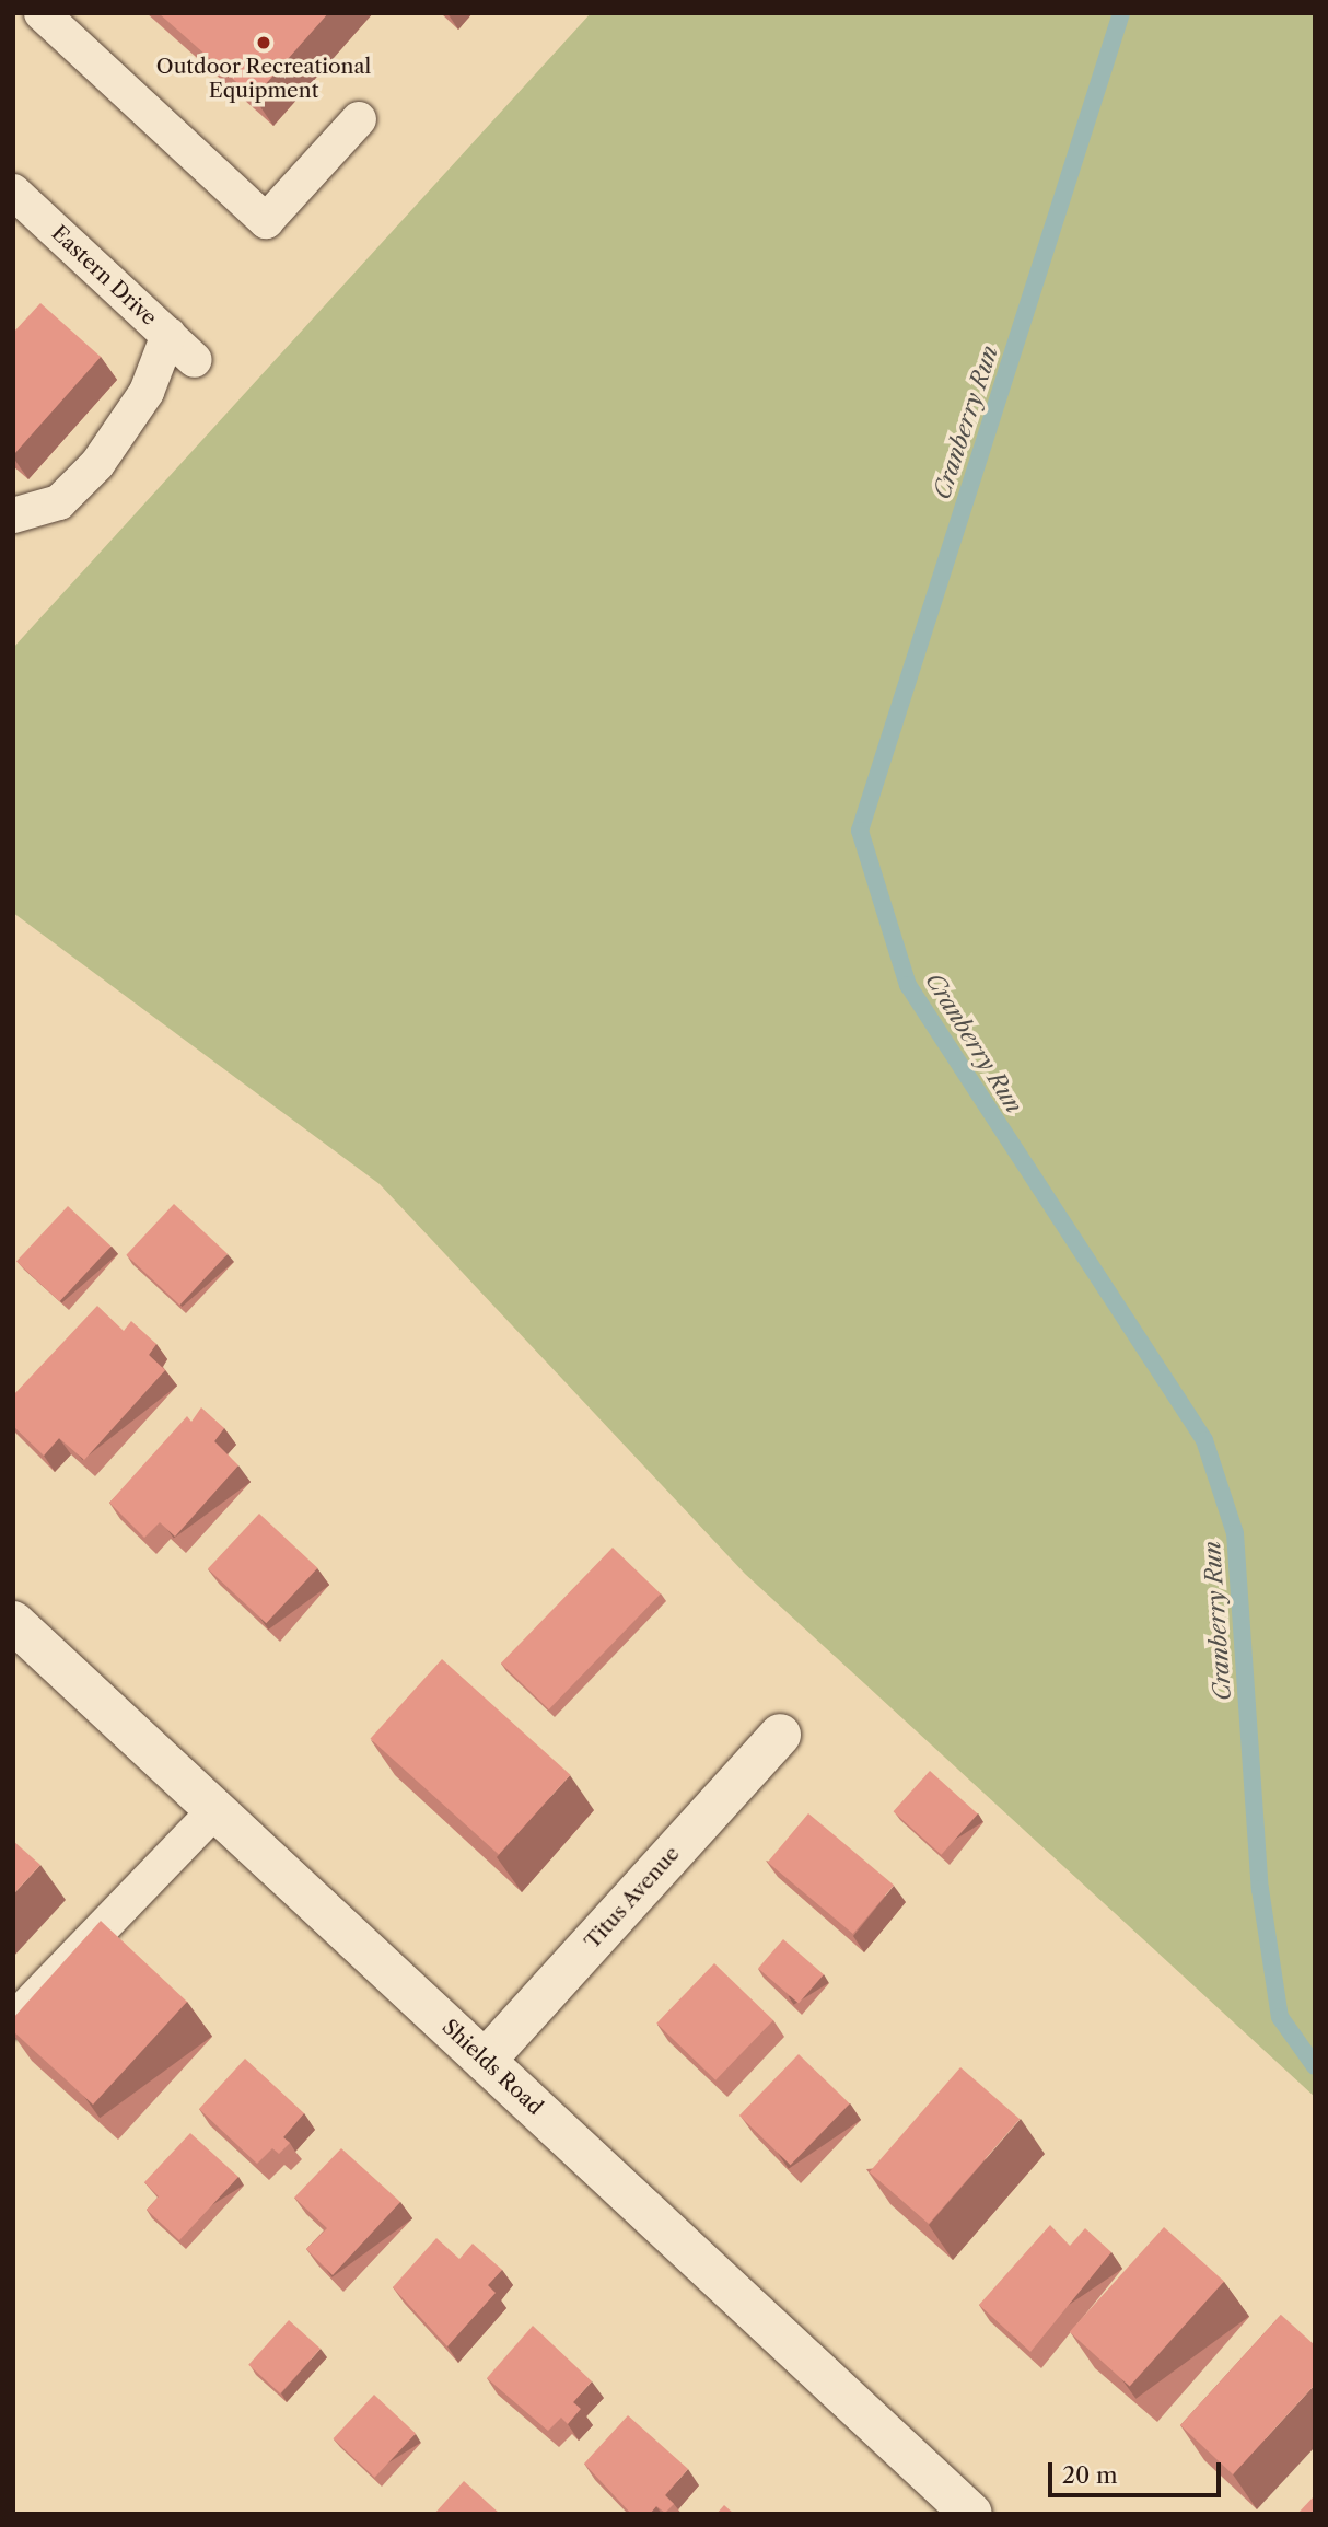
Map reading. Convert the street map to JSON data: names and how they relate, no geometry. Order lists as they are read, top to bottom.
{
  "streets": {
    "main road": ["Titus Avenue", "Shields Road"],
    "lane": ["Eastern Drive"]
  },
  "crossings": [
    ["Titus Avenue", "Shields Road"]
  ],
  "water": ["Cranberry Run"],
  "places": ["Outdoor Recreational Equipment"],
  "scale_bar": "20 m"
}
